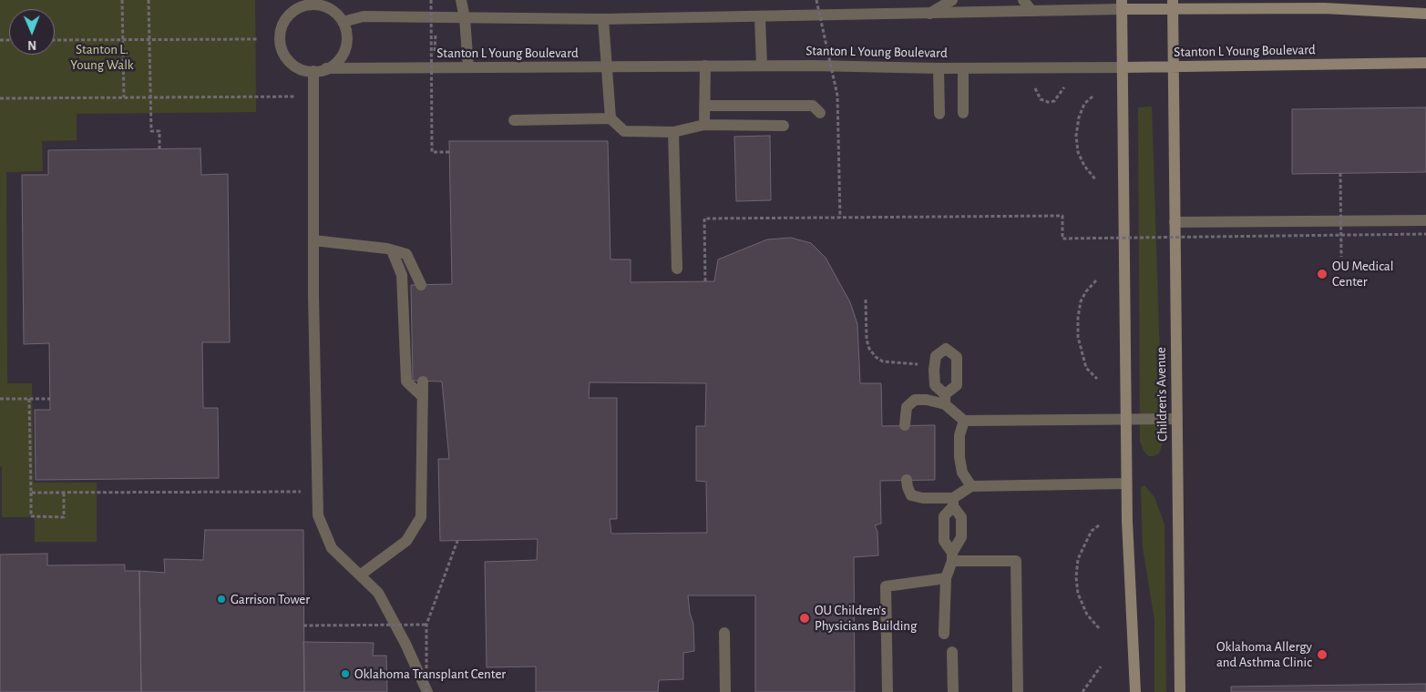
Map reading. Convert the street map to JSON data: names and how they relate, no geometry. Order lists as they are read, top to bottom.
{
  "streets": {
    "main road": ["Stanton L Young Boulevard", "Children's Avenue"]
  },
  "crossings": [
    ["Stanton L Young Boulevard", "Children's Avenue"]
  ],
  "parks": ["Stanton L. Young Walk"],
  "places": [
    "OU Medical Center",
    "Garrison Tower",
    "OU Children's Physicians Building",
    "Oklahoma Allergy and Asthma Clinic",
    "Oklahoma Transplant Center"
  ],
  "north": "bottom"
}
